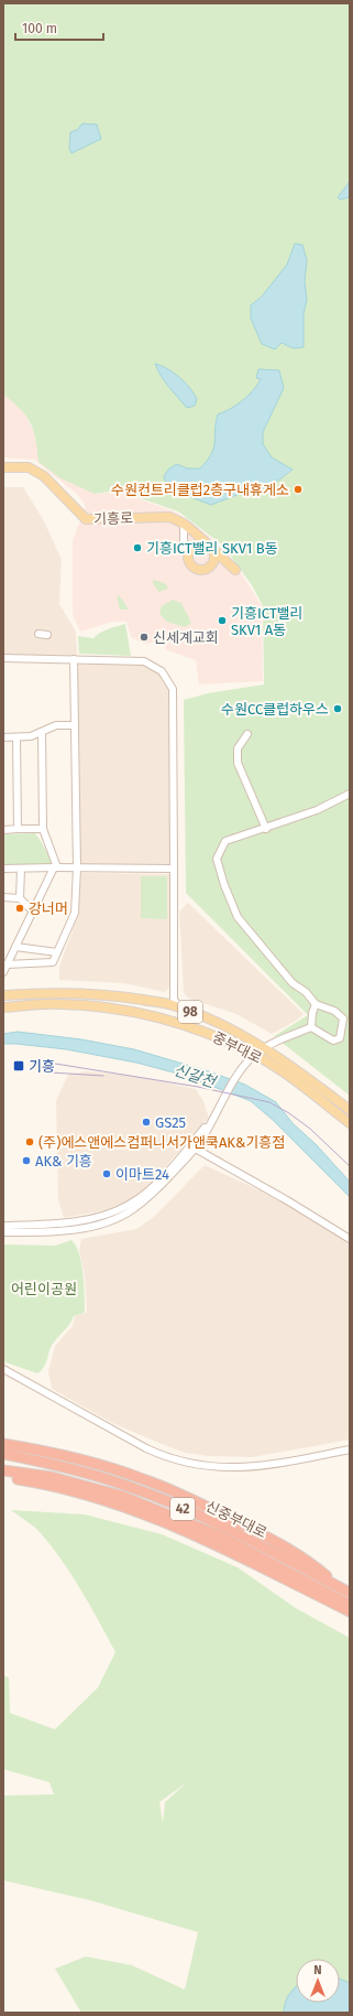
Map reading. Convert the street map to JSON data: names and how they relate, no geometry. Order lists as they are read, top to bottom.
{
  "streets": {
    "highway": ["42", "신중부대로"],
    "main road": ["기흥로", "98", "중부대로"]
  },
  "water": ["신갈천"],
  "parks": ["어린이공원"],
  "places": {
    "other": [
      "수원컨트리클럽2층구내휴게소",
      "기흥ICT밸리 SKV1 B동",
      "기흥ICT밸리 SKV1 A동",
      "신세계교회",
      "수원CC클럽하우스",
      "강너머",
      "GS25",
      "(주)에스앤에스컴퍼니서가앤쿡AK&기흥점",
      "AK& 기흥",
      "이마트24"
    ],
    "transit": ["기흥"]
  },
  "scale_bar": "100 m",
  "north": "top"
}
